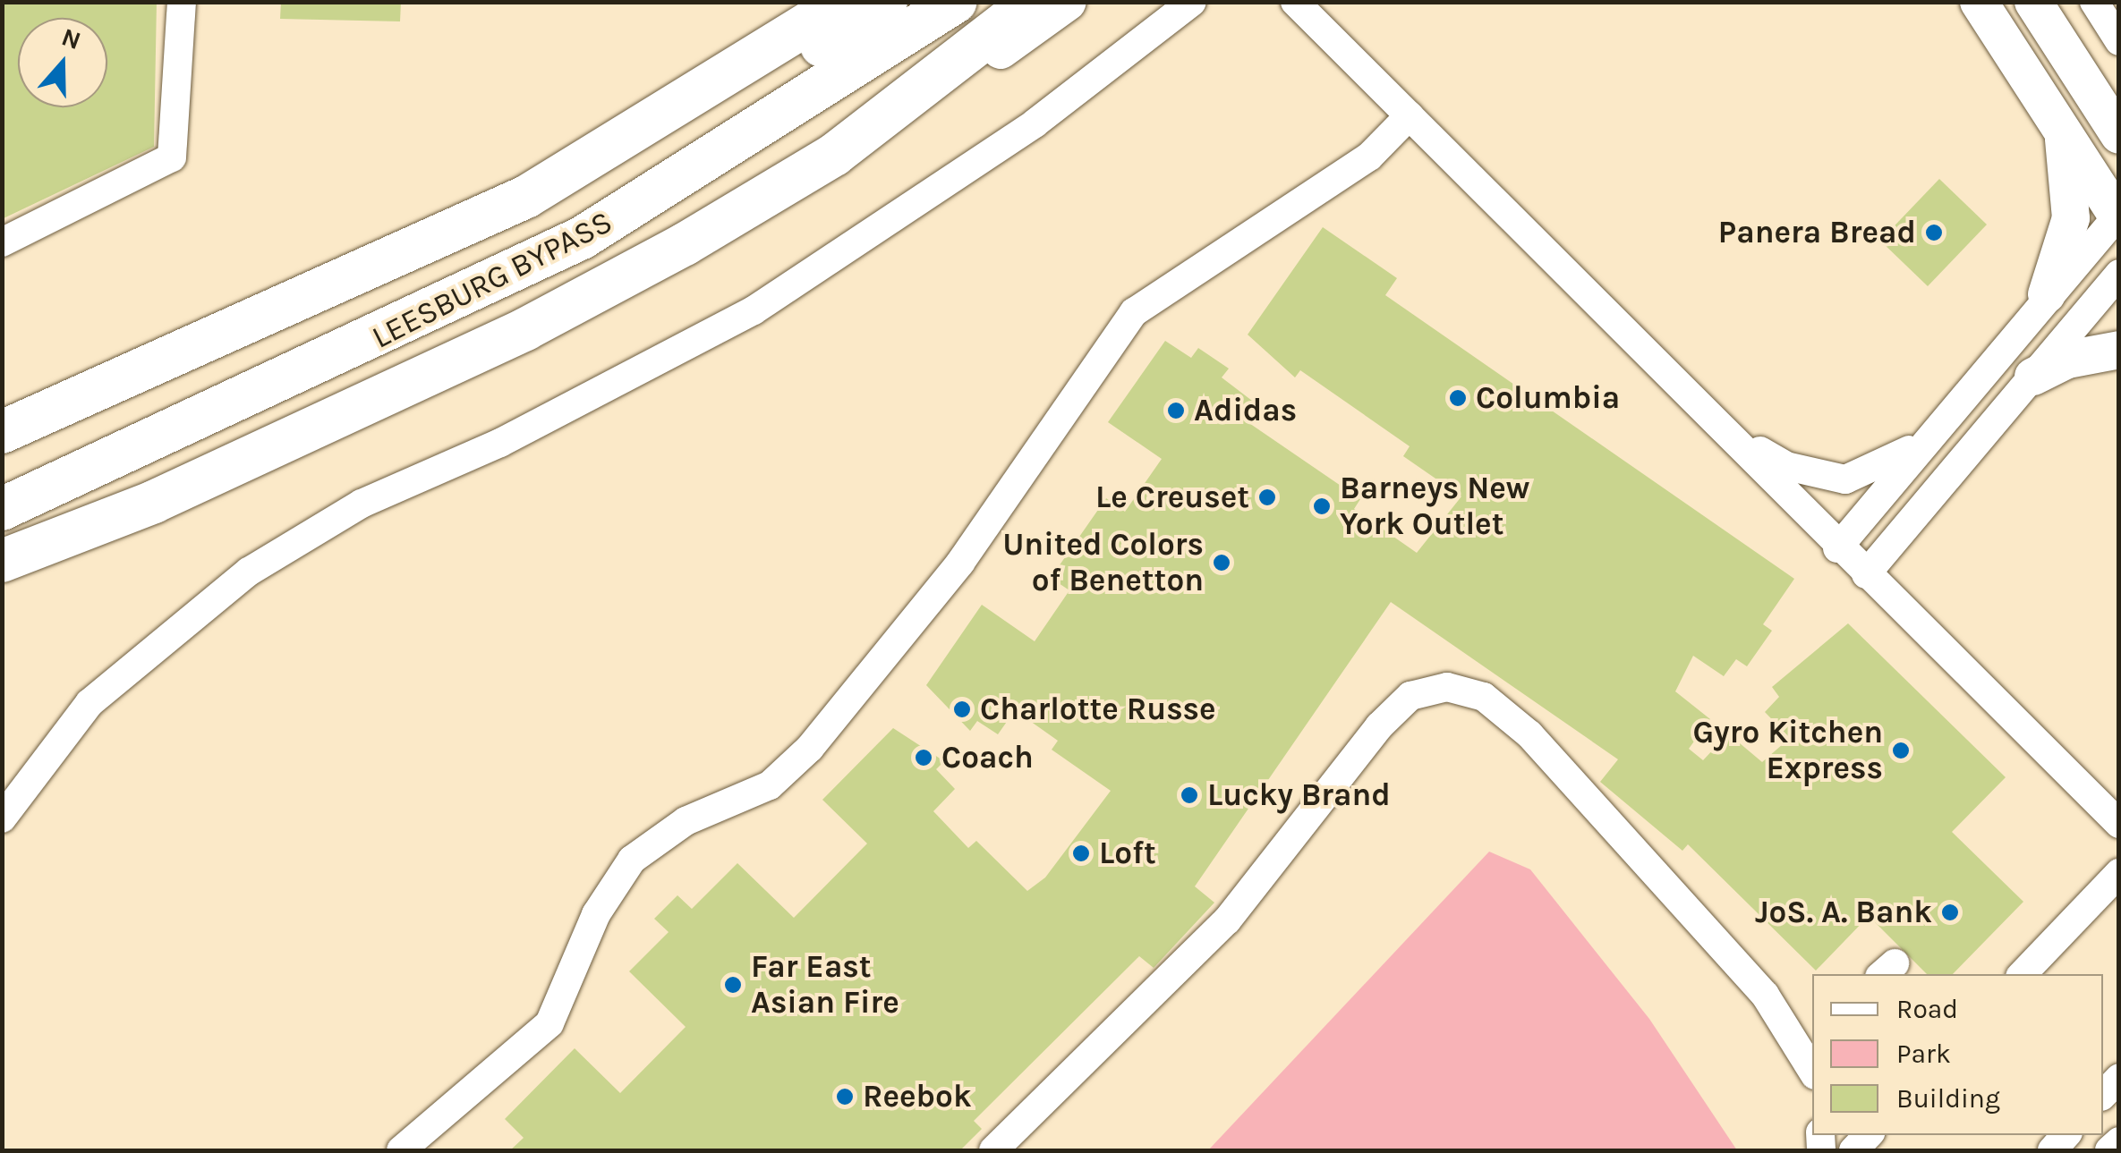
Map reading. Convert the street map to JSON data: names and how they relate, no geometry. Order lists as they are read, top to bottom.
{
  "streets": {
    "highway": ["LEESBURG BYPASS"]
  },
  "places": [
    "Panera Bread",
    "Columbia",
    "Adidas",
    "Le Creuset",
    "Barneys New York Outlet",
    "United Colors of Benetton",
    "Charlotte Russe",
    "Gyro Kitchen Express",
    "Coach",
    "Lucky Brand",
    "Loft",
    "JoS. A. Bank",
    "Far East Asian Fire",
    "Reebok"
  ],
  "legend": ["Road", "Park", "Building"],
  "north": "top"
}
